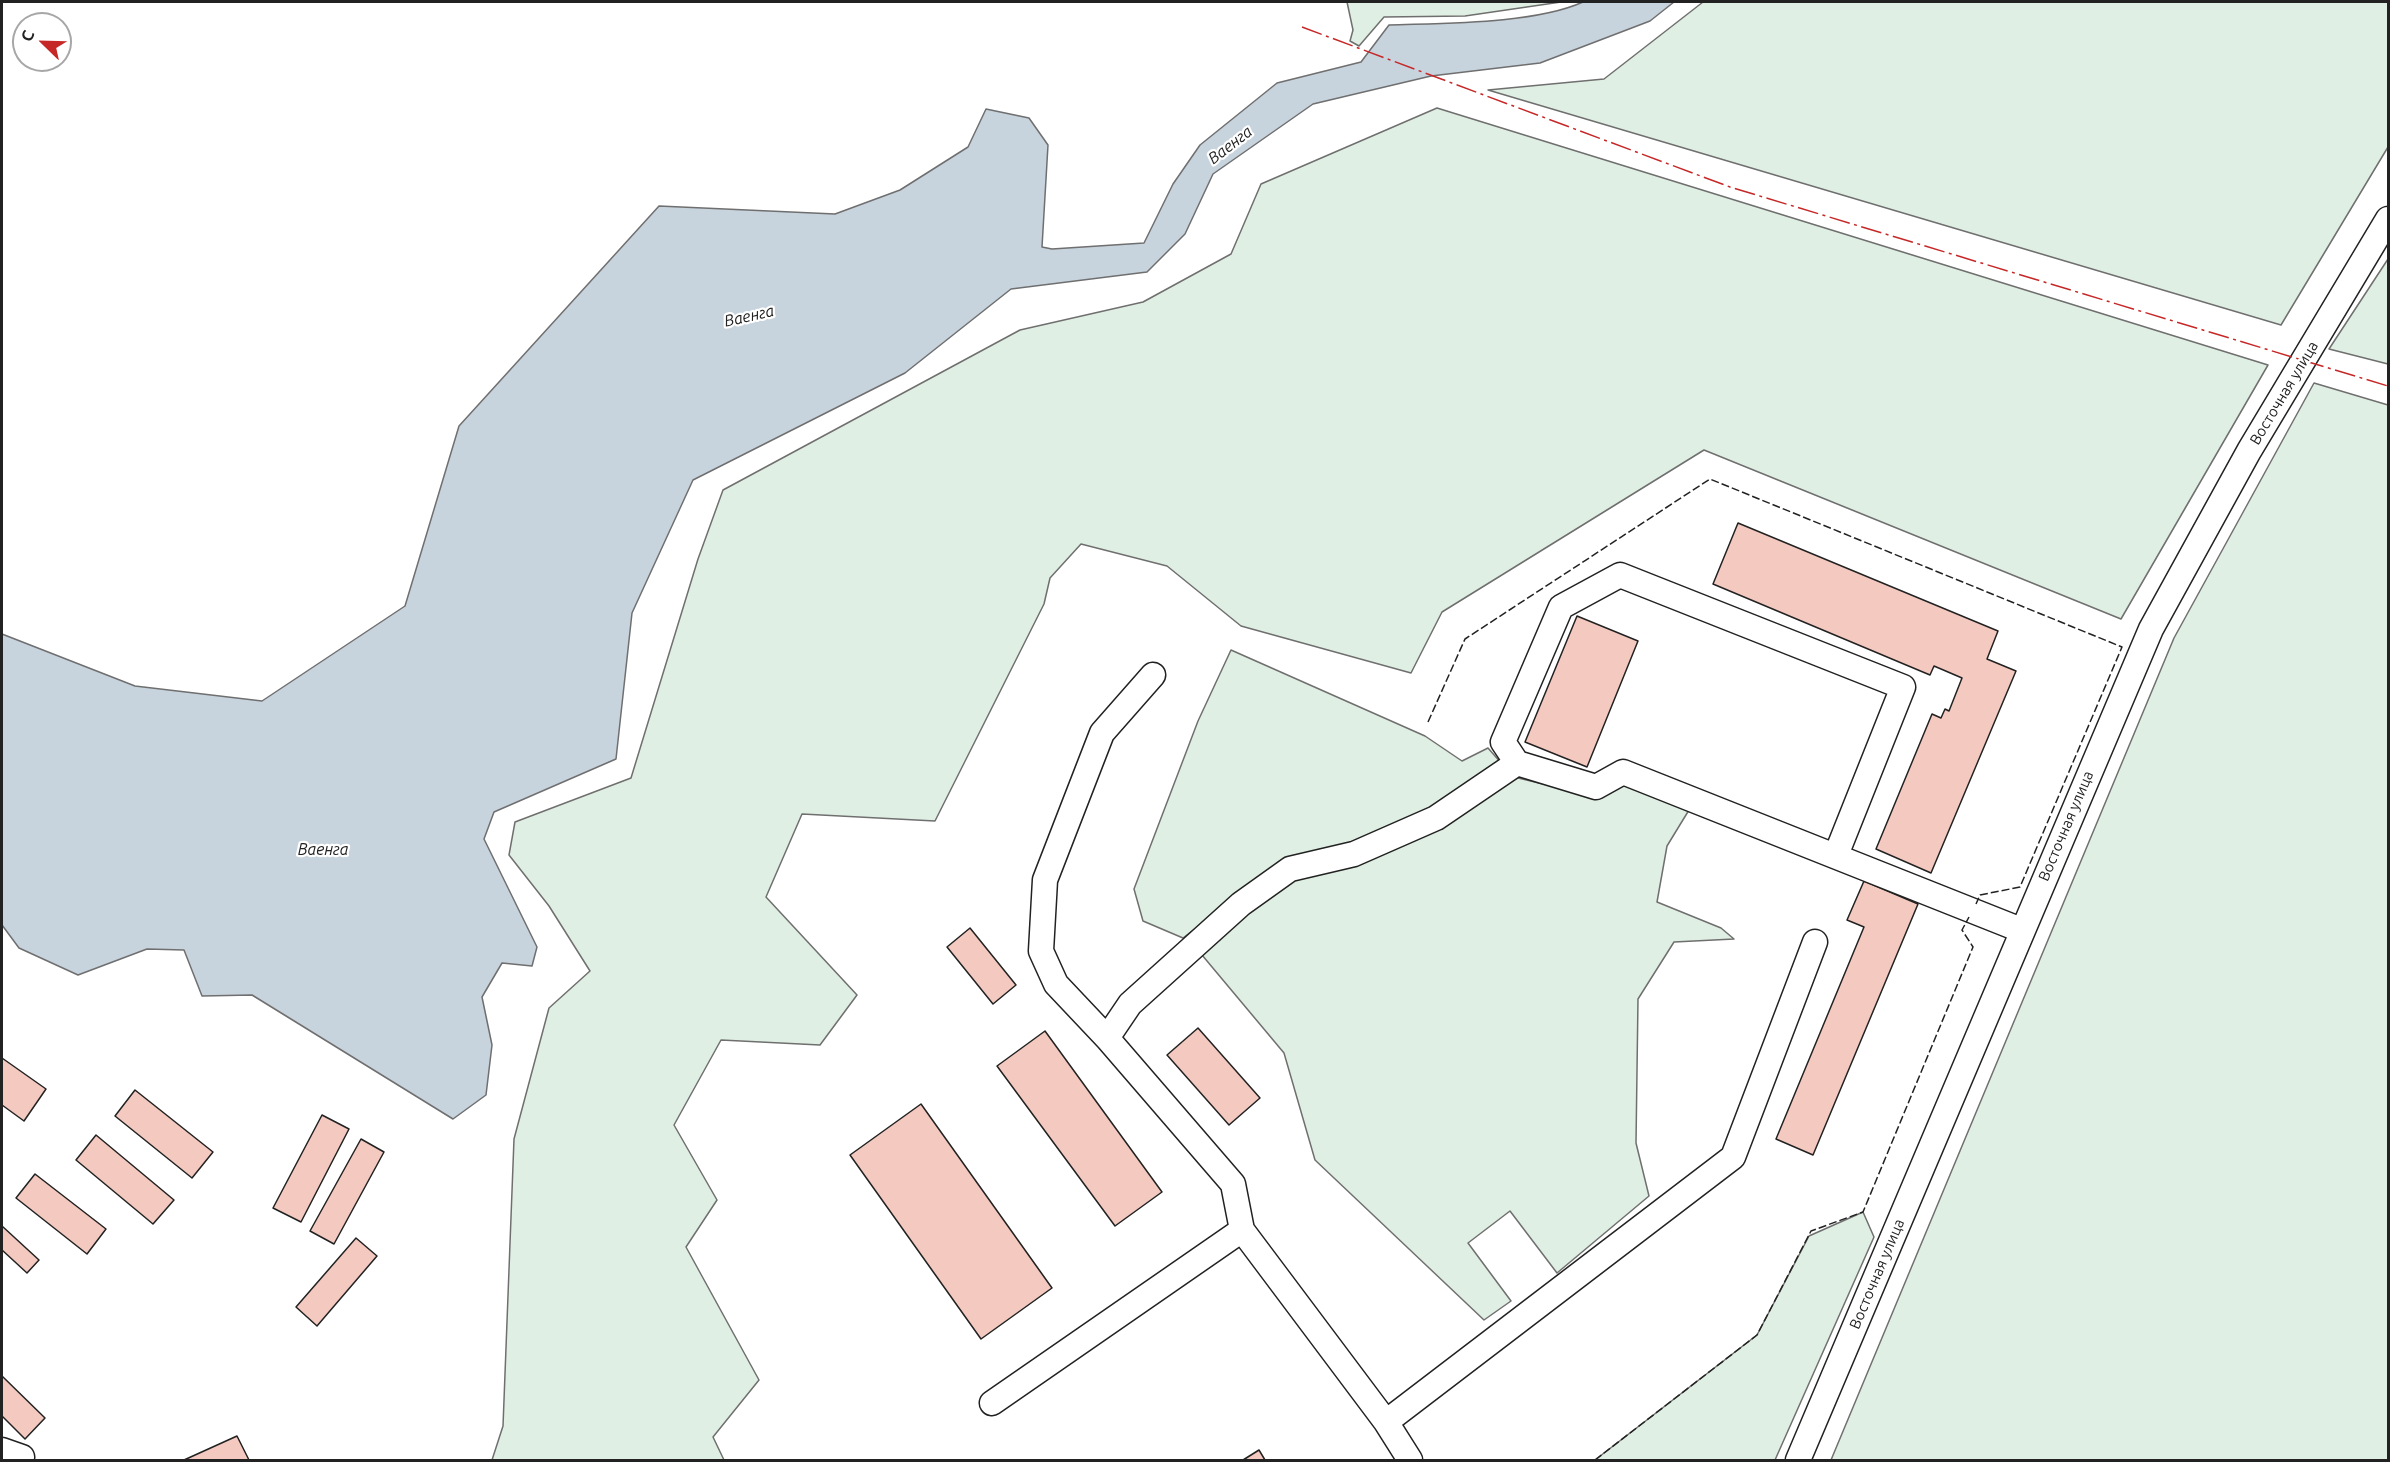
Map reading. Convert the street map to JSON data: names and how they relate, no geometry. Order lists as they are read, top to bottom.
{
  "streets": {
    "street": ["Восточная улица"]
  },
  "water": ["Ваенга"],
  "north": "top left"
}
